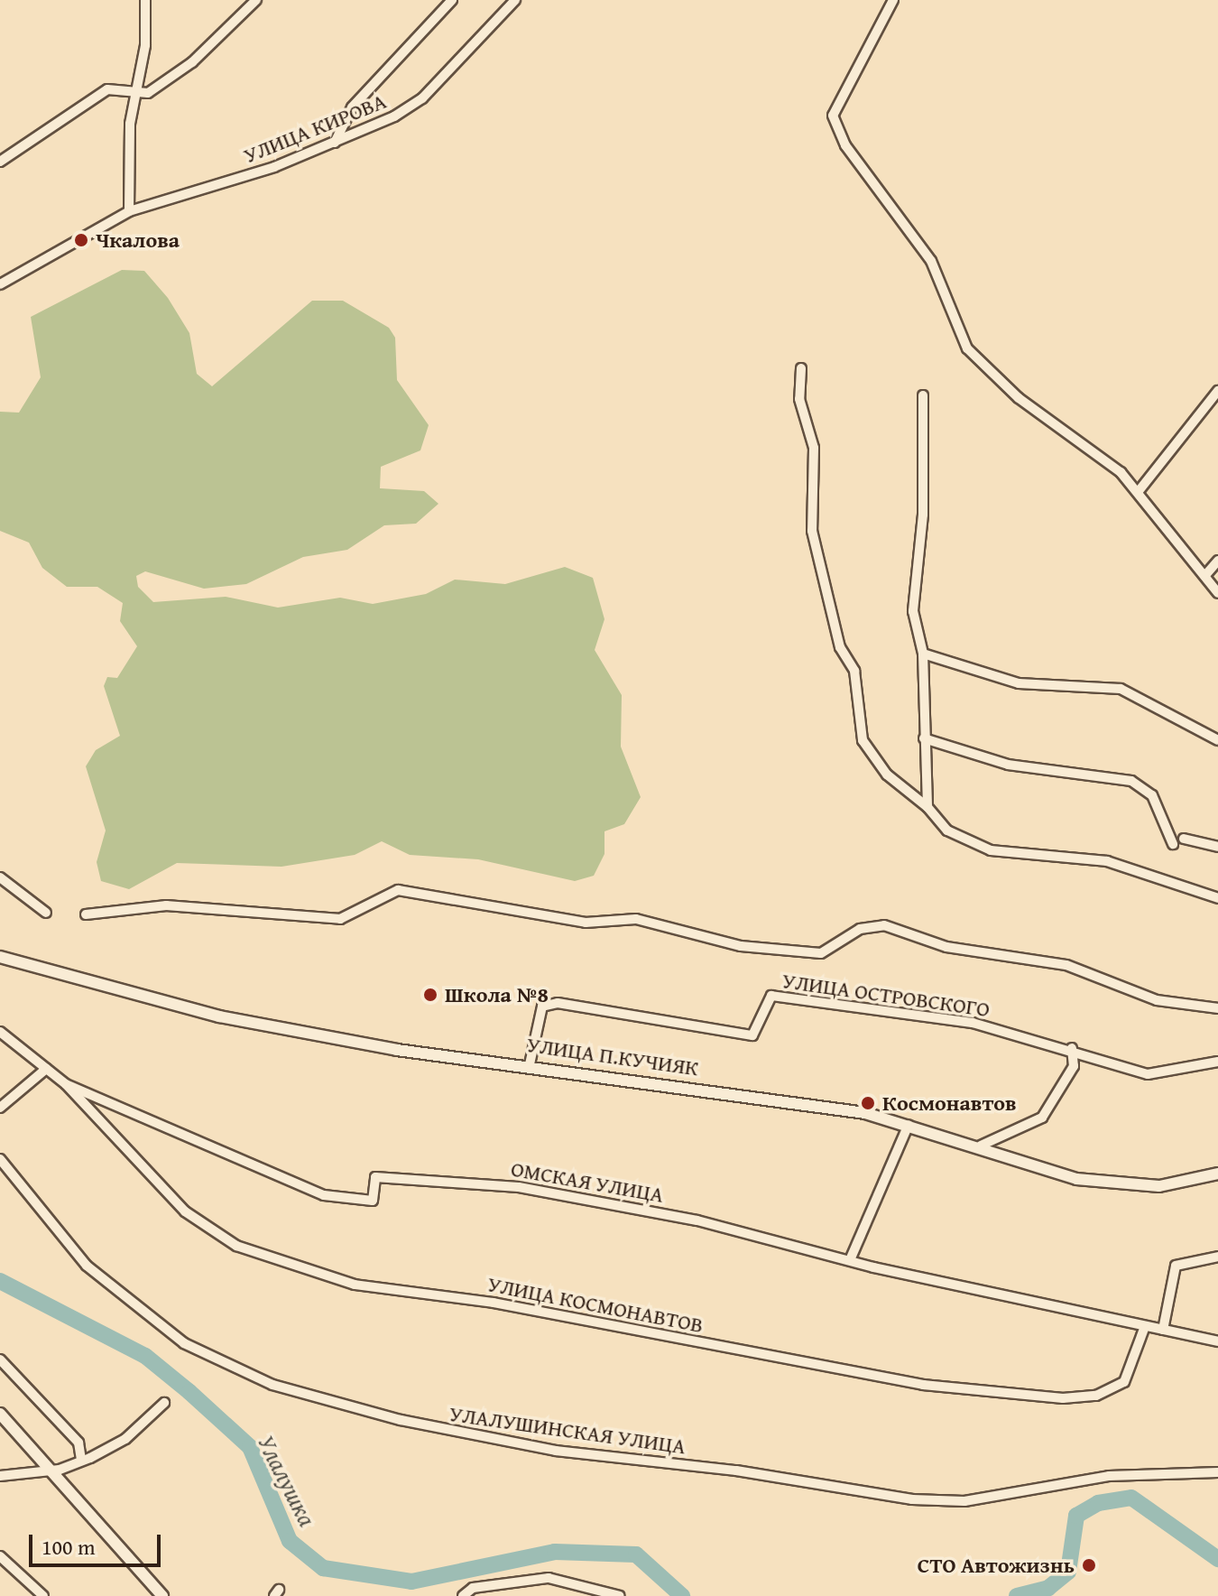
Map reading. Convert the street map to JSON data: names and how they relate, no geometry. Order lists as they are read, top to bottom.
{
  "streets": {
    "street": [
      "УЛИЦА КИРОВА",
      "УЛИЦА ОСТРОВСКОГО",
      "УЛИЦА П.КУЧИЯК",
      "ОМСКАЯ УЛИЦА",
      "УЛИЦА КОСМОНАВТОВ",
      "УЛАЛУШИНСКАЯ УЛИЦА"
    ]
  },
  "crossings": [
    ["УЛИЦА ОСТРОВСКОГО", "УЛИЦА П.КУЧИЯК"],
    ["ОМСКАЯ УЛИЦА", "УЛИЦА КОСМОНАВТОВ"]
  ],
  "water": ["Улалушка"],
  "places": [
    "Чкалова",
    "Школа №8",
    "Космонавтов",
    "СТО Автожизнь"
  ],
  "scale_bar": "100 m"
}
